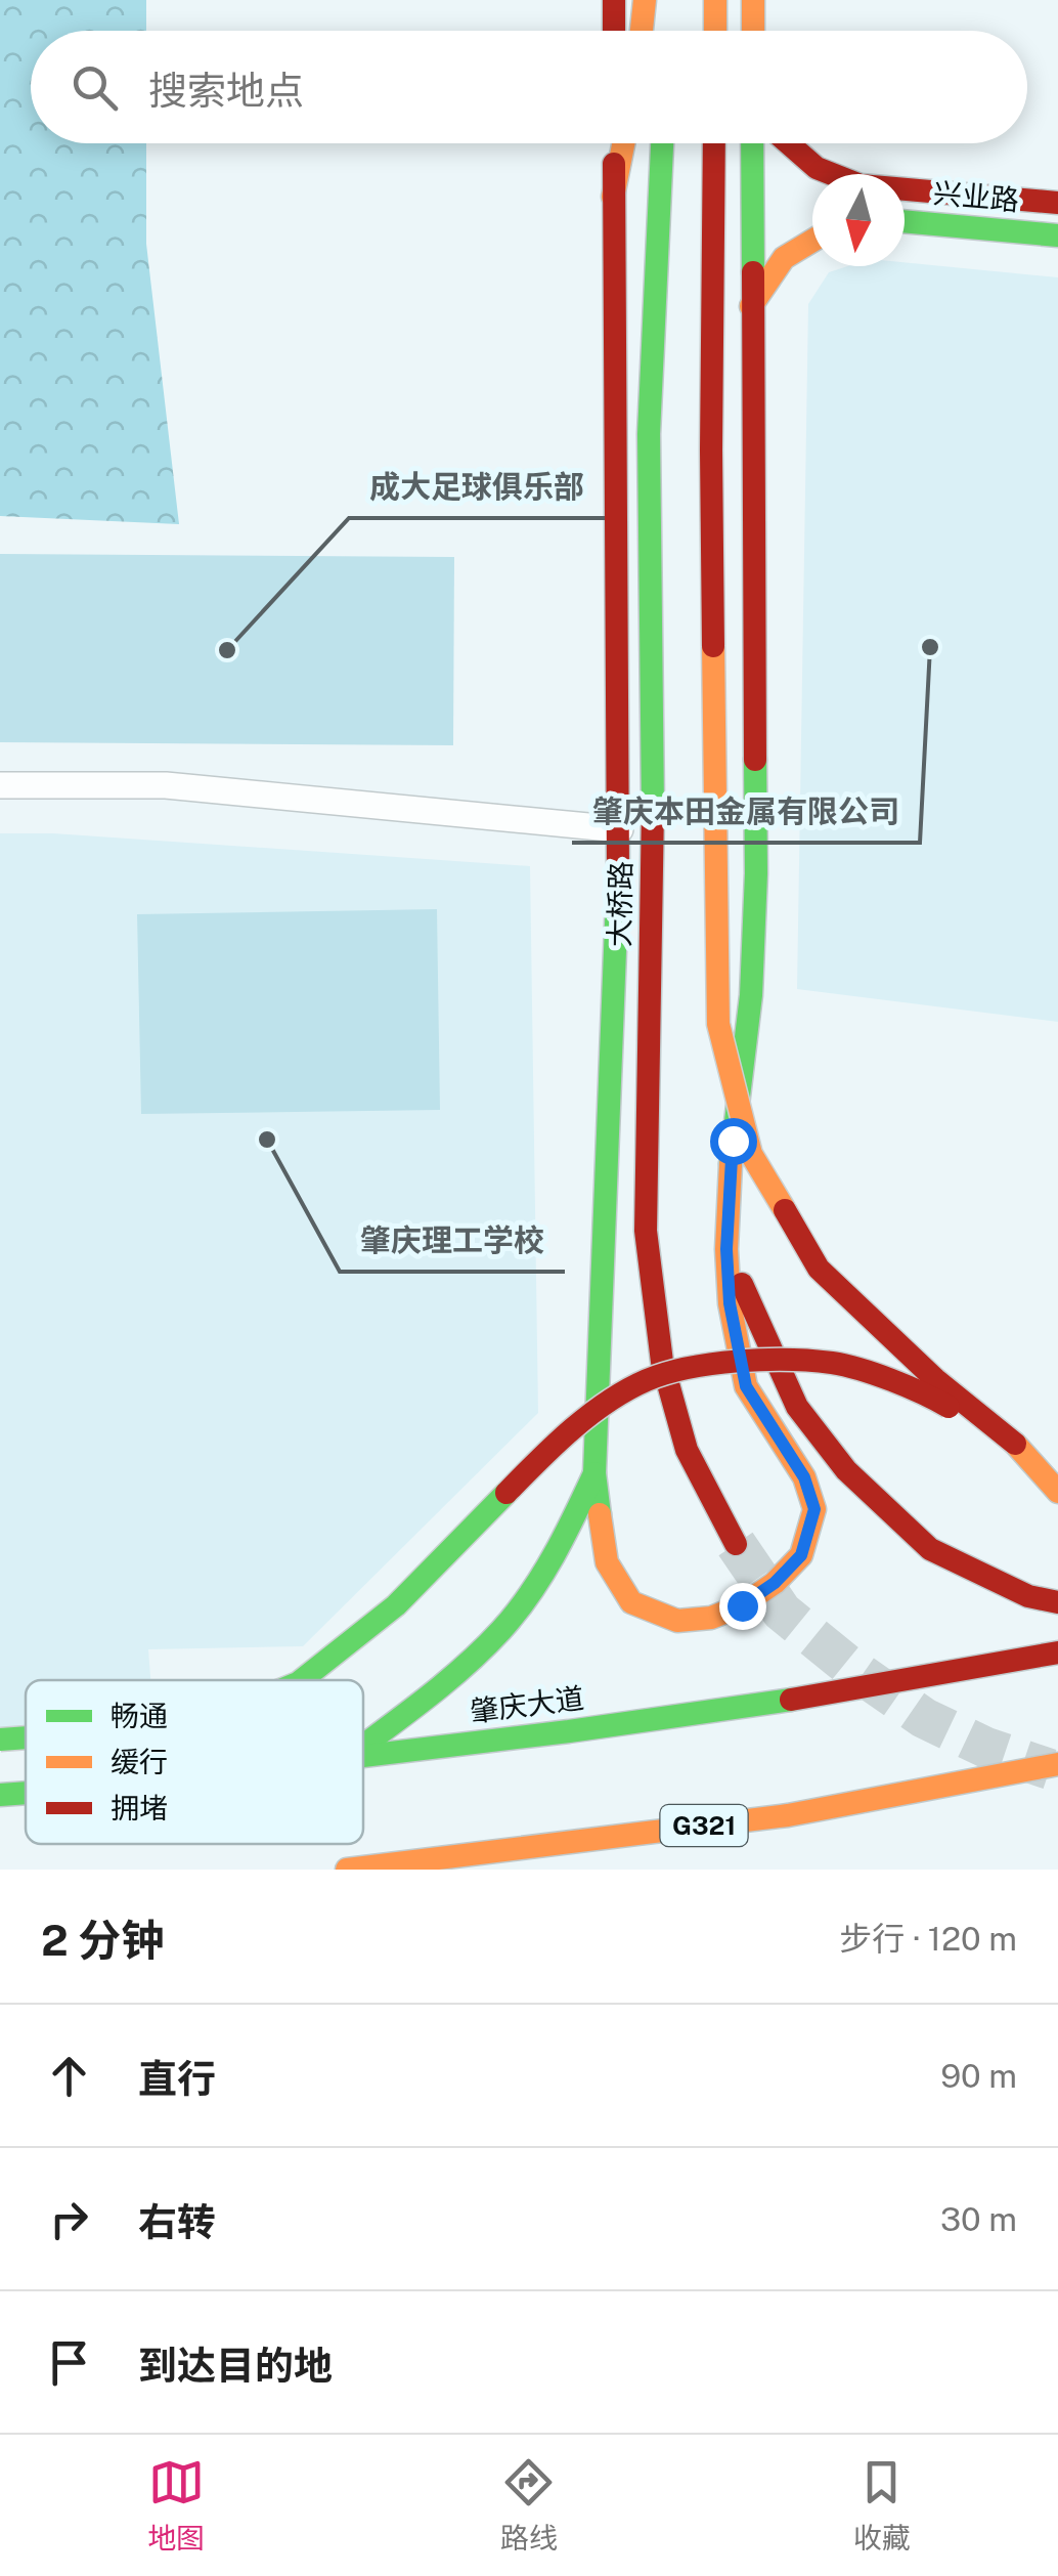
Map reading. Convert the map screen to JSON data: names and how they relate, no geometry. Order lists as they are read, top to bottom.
{
  "streets": {
    "main road": [
      "兴业路",
      "大桥路",
      "肇庆大道",
      "G321"
    ]
  },
  "places": ["肇庆本田金属有限公司", "成大足球俱乐部", "肇庆理工学校"],
  "legend": ["畅通", "缓行", "拥堵"],
  "north": "bottom",
  "page": {
    "search": "搜索地点",
    "heading": ["2 分钟", "步行 · 120 m"],
    "list": [
      ["直行", "90 m"],
      ["右转", "30 m"],
      "到达目的地"
    ],
    "nav": ["地图", "路线", "收藏"]
  }
}
